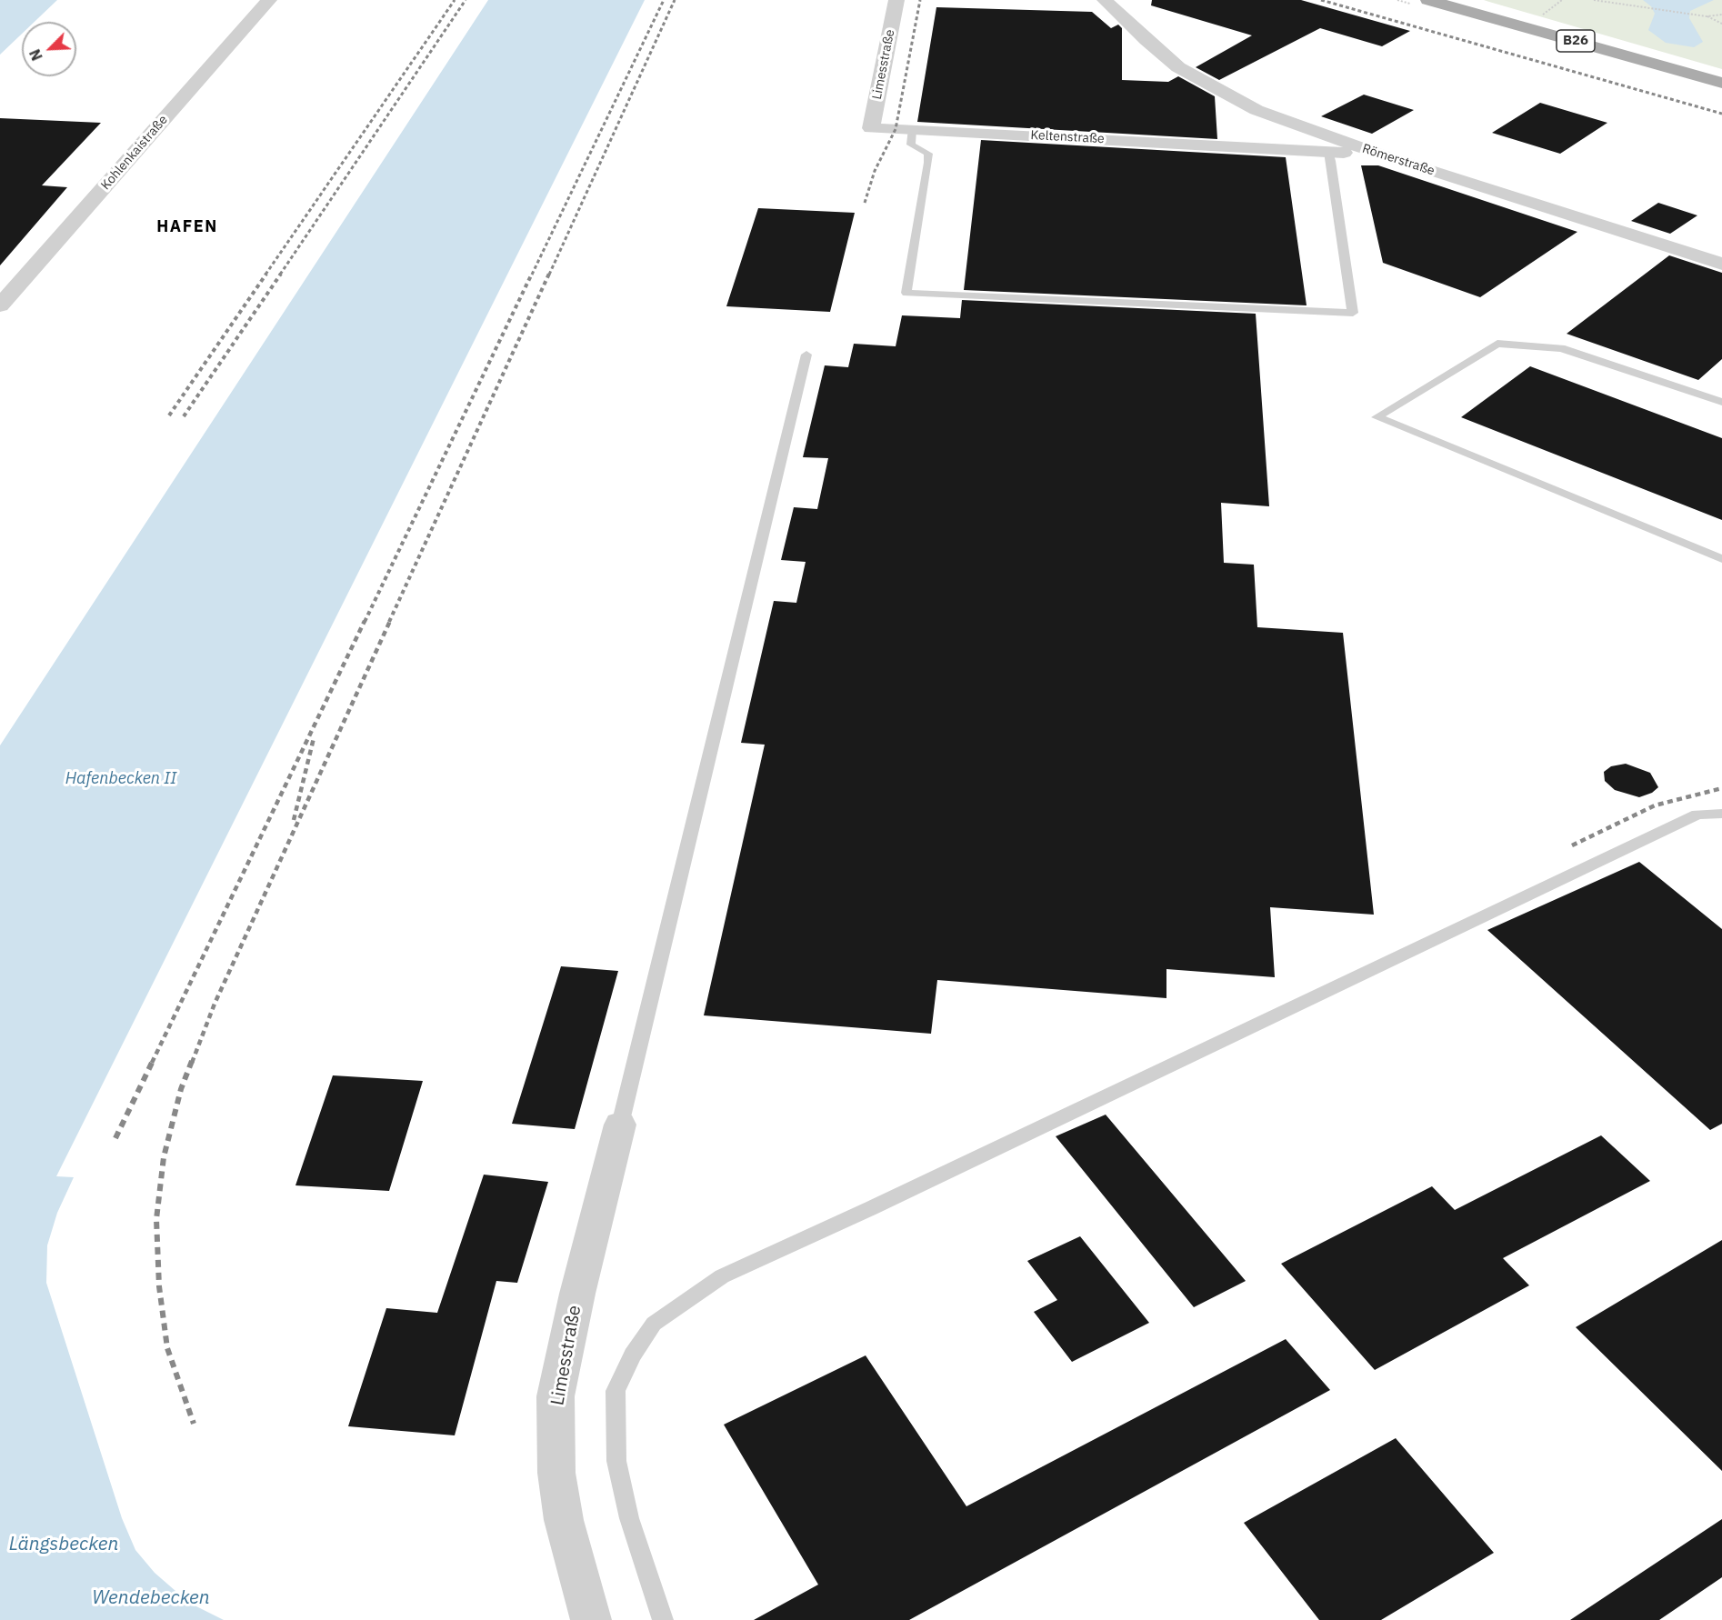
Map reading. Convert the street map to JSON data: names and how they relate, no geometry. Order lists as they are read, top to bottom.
{
  "streets": {
    "main road": ["B26"],
    "street": [
      "Limesstraße",
      "Keltenstraße",
      "Kohlenkaistraße",
      "Römerstraße"
    ]
  },
  "crossings": [
    ["Limesstraße", "Keltenstraße"],
    ["Keltenstraße", "Römerstraße"]
  ],
  "districts": ["HAFEN"],
  "water": ["Hafenbecken II", "Längsbecken", "Wendebecken"],
  "north": "bottom left"
}
